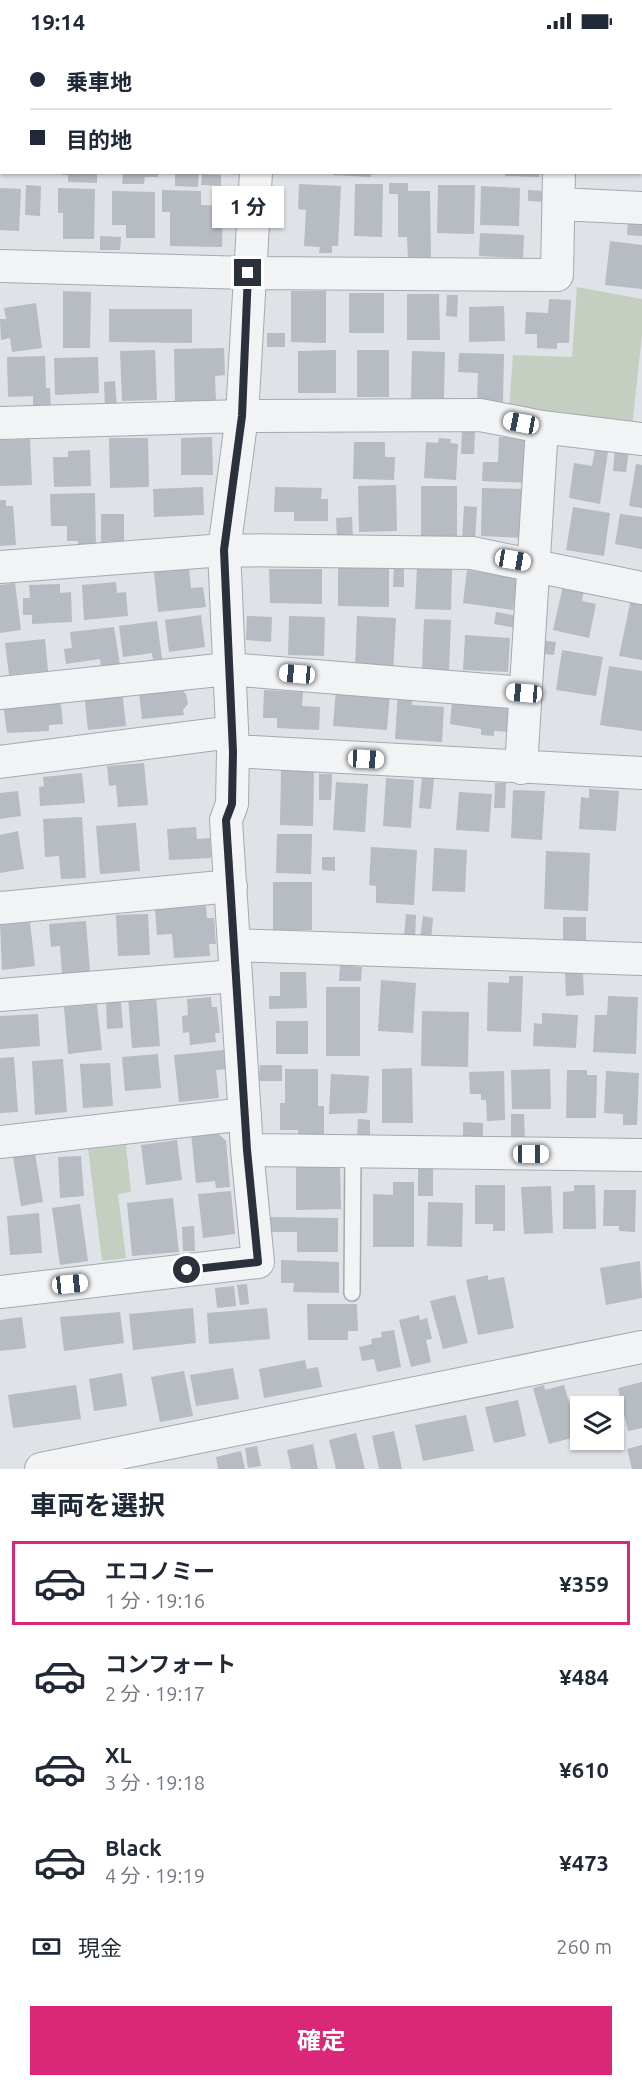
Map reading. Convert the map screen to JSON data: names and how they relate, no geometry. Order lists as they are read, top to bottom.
{
  "page": {
    "status": "19:14",
    "banner": ["乗車地", "目的地"],
    "bubble": "1 分",
    "heading": "車両を選択",
    "list": [
      {
        "name": "エコノミー",
        "note": "1 分 · 19:16",
        "value": "¥359"
      },
      {
        "name": "コンフォート",
        "note": "2 分 · 19:17",
        "value": "¥484"
      },
      {
        "name": "XL",
        "note": "3 分 · 19:18",
        "value": "¥610"
      },
      {
        "name": "Black",
        "note": "4 分 · 19:19",
        "value": "¥473"
      }
    ],
    "pay": ["現金", "260 m"],
    "buttons": "確定"
  }
}
